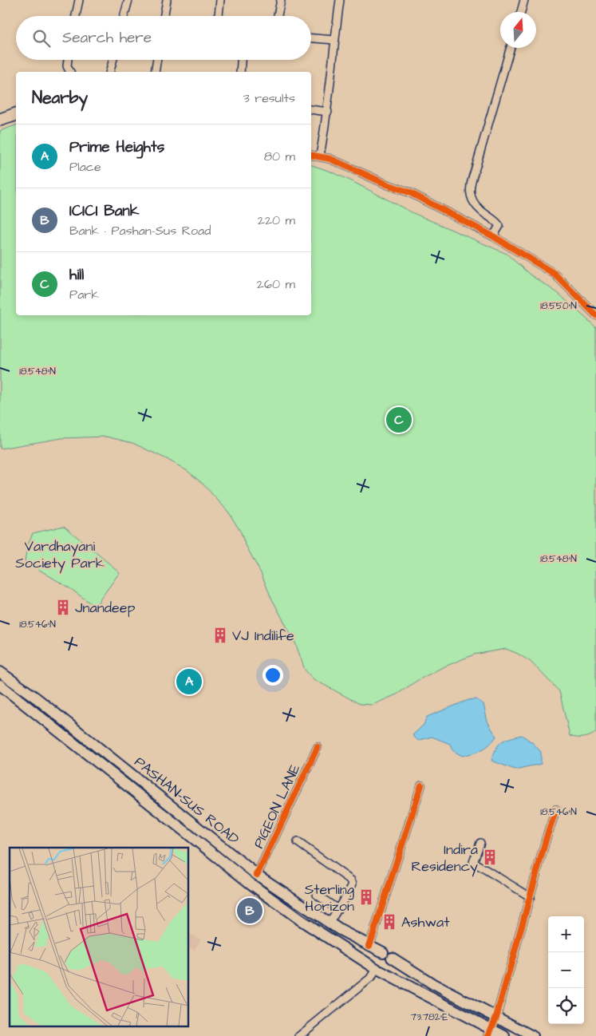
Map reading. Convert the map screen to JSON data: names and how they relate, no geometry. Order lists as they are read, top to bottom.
{
  "streets": {
    "main road": ["PASHAN-SUS ROAD"],
    "street": ["PIGEON LANE"]
  },
  "crossings": [
    ["PASHAN-SUS ROAD", "PIGEON LANE"]
  ],
  "parks": ["Vardhayani Society Park"],
  "places": {
    "building": [
      "Jnandeep",
      "VJ Indilife",
      "Indira Residency",
      "Sterling Horizon",
      "Ashwat"
    ]
  },
  "north": "top",
  "page": {
    "search": "Search here",
    "heading": ["Nearby", "3 results"],
    "list": [
      {
        "mark": "A",
        "name": "Prime Heights",
        "note": "Place",
        "value": "80 m"
      },
      {
        "mark": "B",
        "name": "ICICI Bank",
        "note": "Bank · Pashan-Sus Road",
        "value": "220 m"
      },
      {
        "mark": "C",
        "name": "hill",
        "note": "Park",
        "value": "260 m"
      }
    ],
    "pins": ["C", "A", "B"],
    "map_buttons": ["+", "−"]
  },
  "coordinates": [
    "18.550°N",
    "18.548°N",
    "18.546°N",
    "73.782°E"
  ]
}
